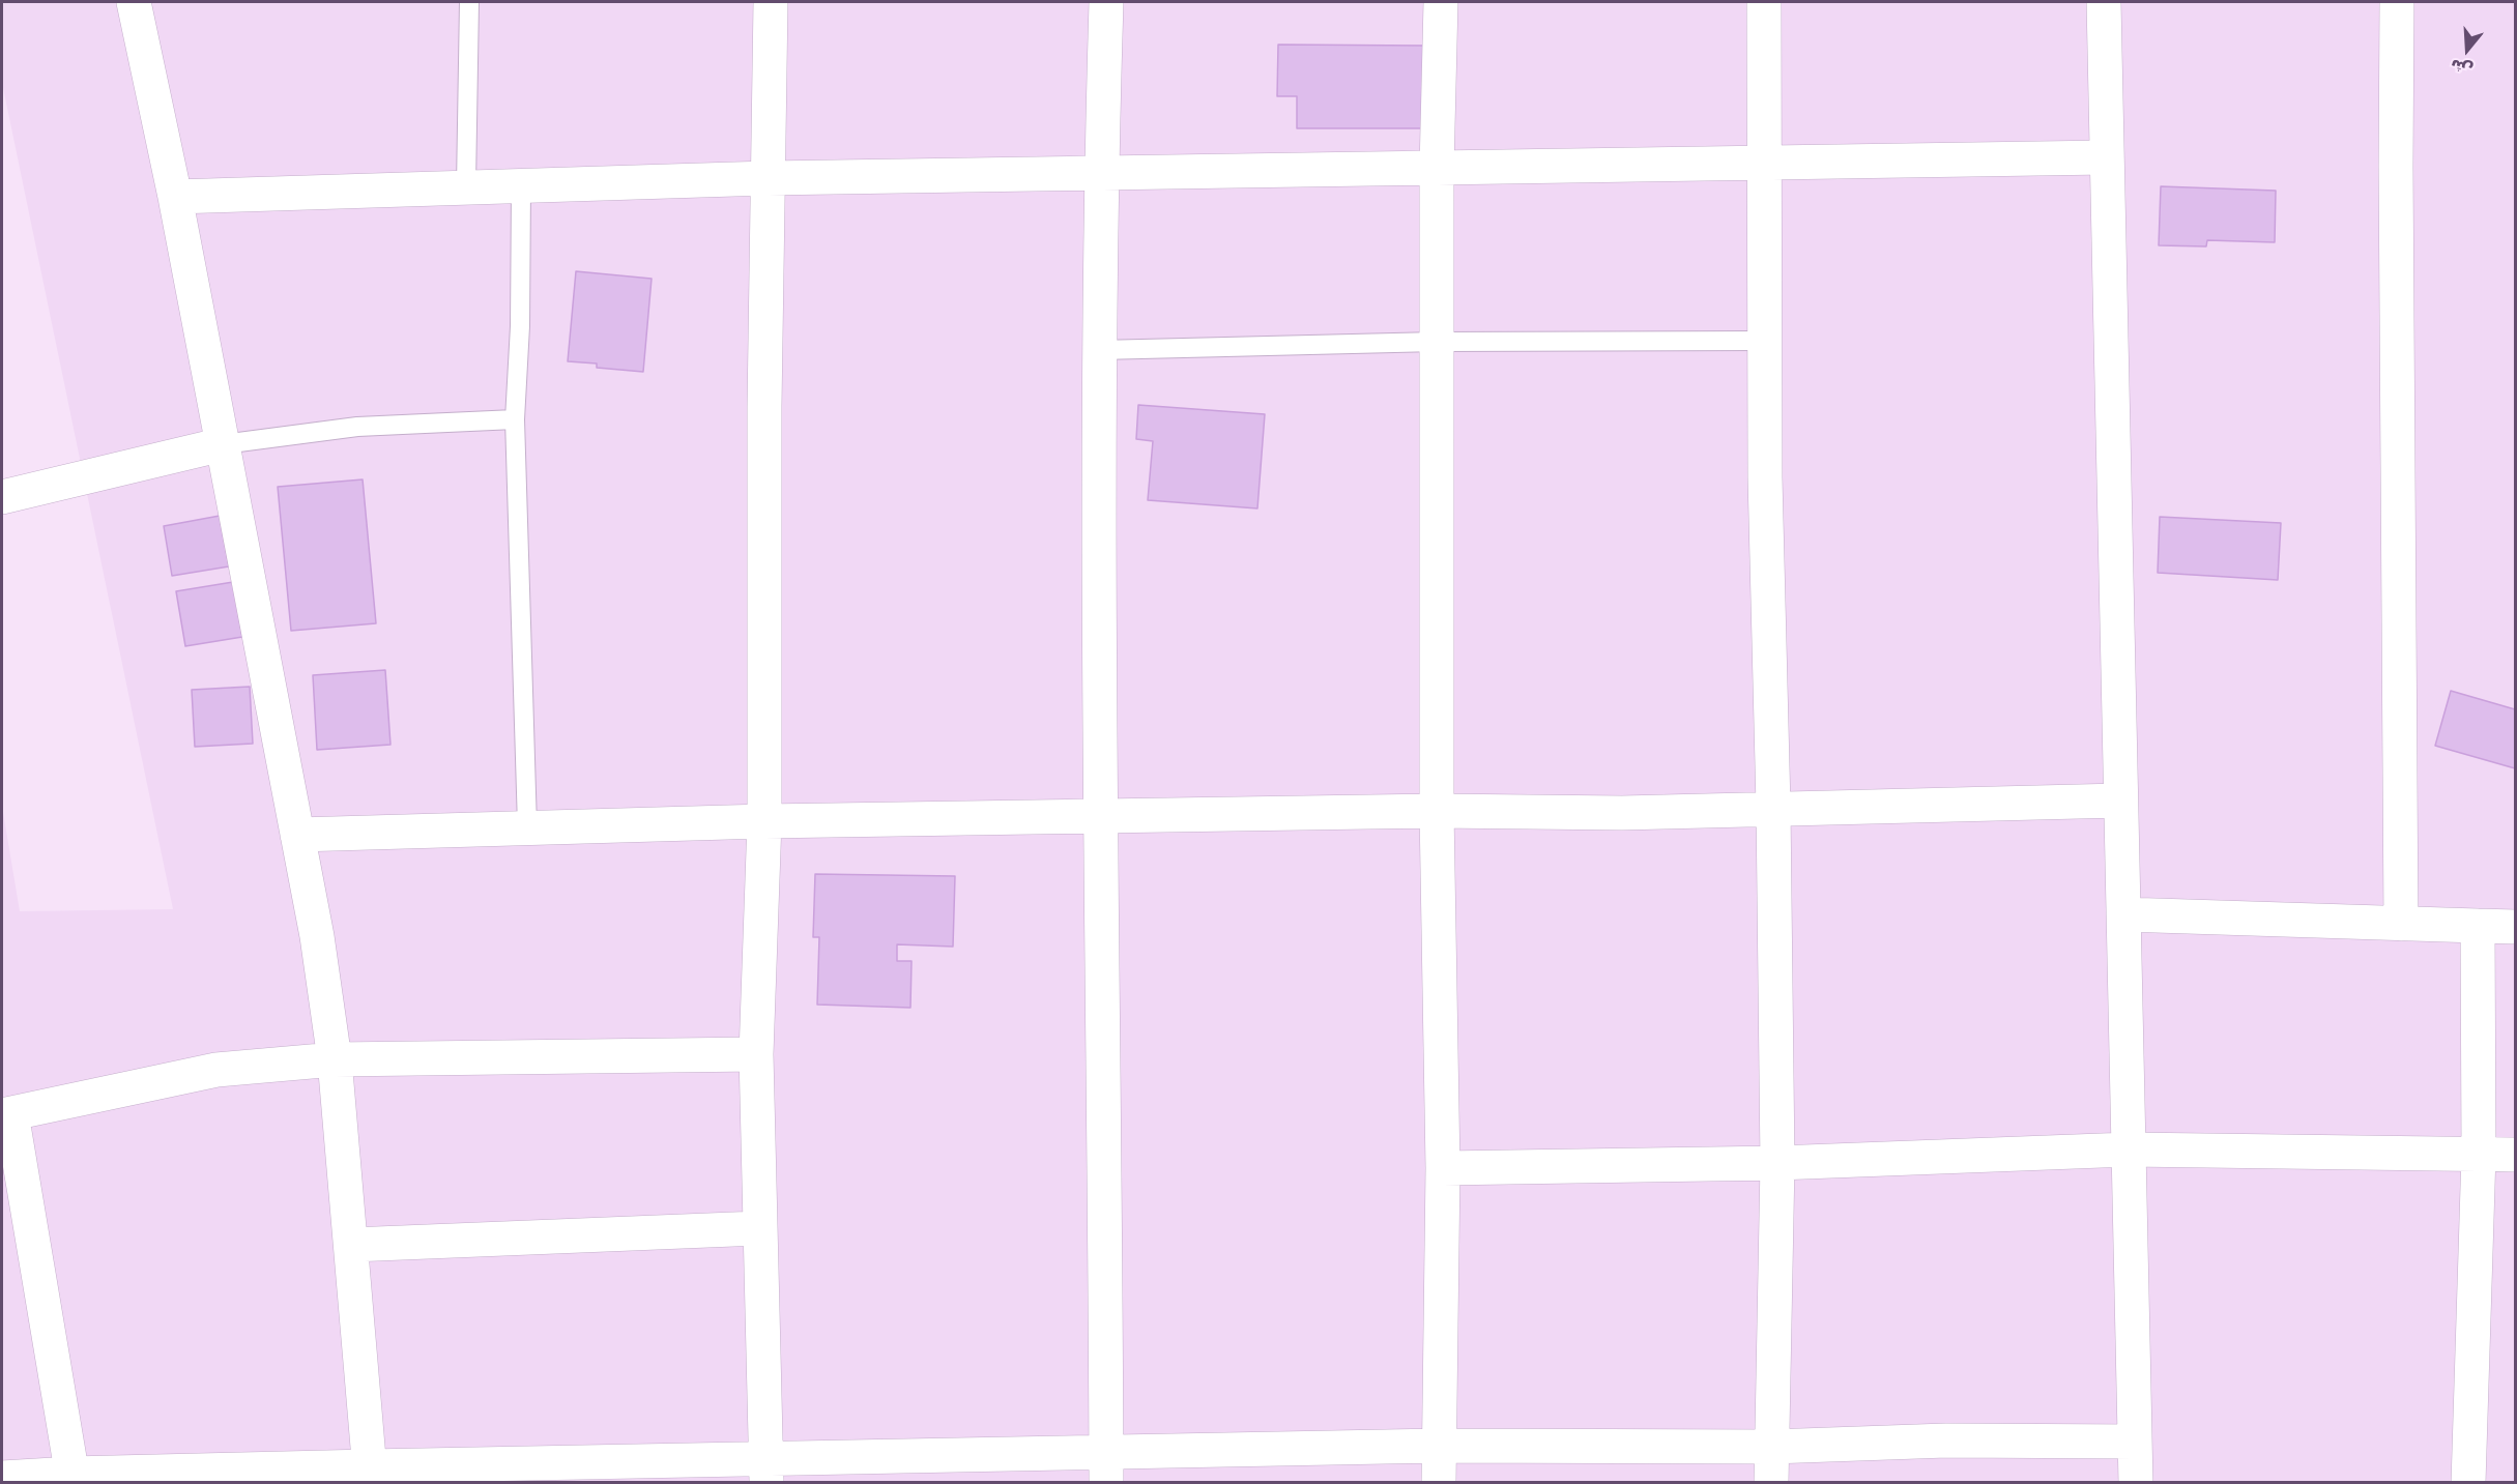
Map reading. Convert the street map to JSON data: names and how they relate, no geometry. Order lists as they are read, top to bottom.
{
  "north": "bottom"
}
